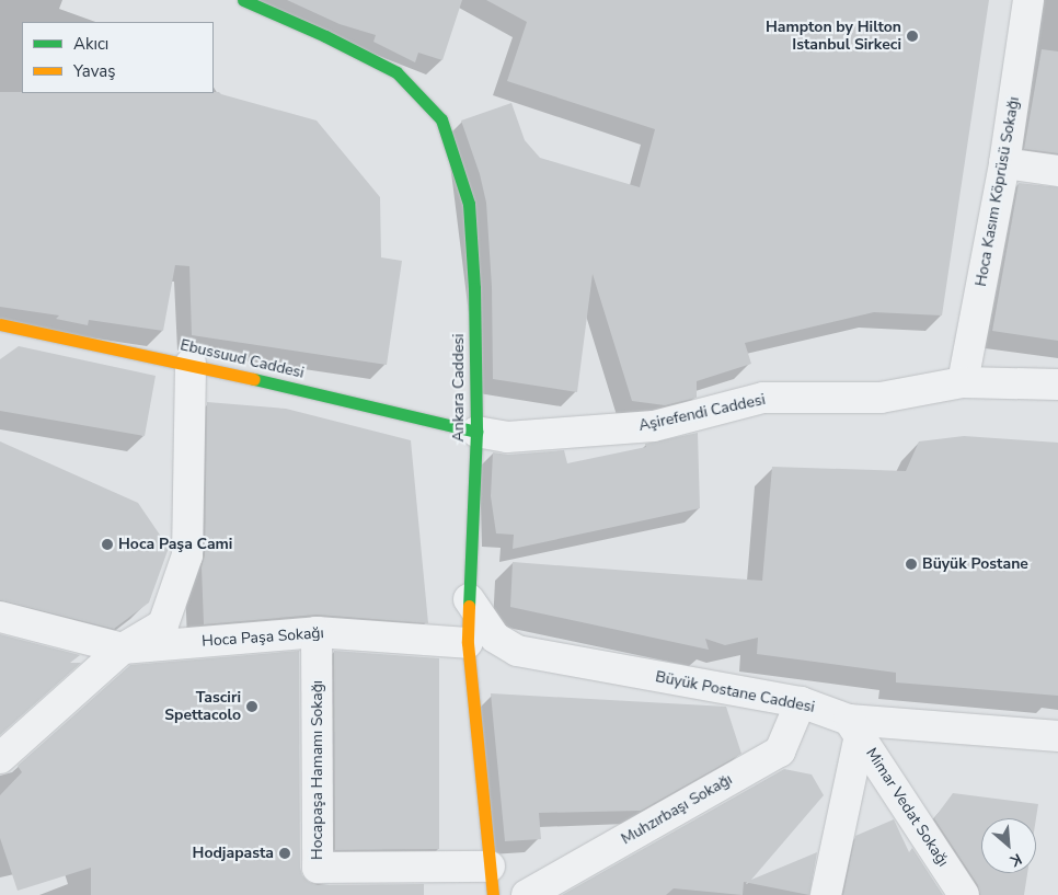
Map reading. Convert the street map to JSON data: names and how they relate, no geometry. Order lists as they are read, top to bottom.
{
  "streets": {
    "main road": ["Ebussuud Caddesi", "Ankara Caddesi"],
    "street": [
      "Hoca Kasım Köprüsü Sokağı",
      "Aşirefendi Caddesi",
      "Hoca Paşa Sokağı",
      "Büyük Postane Caddesi",
      "Hocapaşa Hamamı Sokağı",
      "Mimar Vedat Sokağı",
      "Muhzırbaşı Sokağı"
    ]
  },
  "crossings": [
    ["Hoca Kasım Köprüsü Sokağı", "Aşirefendi Caddesi"],
    ["Ebussuud Caddesi", "Ankara Caddesi"],
    ["Ebussuud Caddesi", "Aşirefendi Caddesi"],
    ["Ankara Caddesi", "Aşirefendi Caddesi"],
    ["Ankara Caddesi", "Hoca Paşa Sokağı"],
    ["Ankara Caddesi", "Büyük Postane Caddesi"],
    ["Ankara Caddesi", "Hocapaşa Hamamı Sokağı"],
    ["Hoca Paşa Sokağı", "Hocapaşa Hamamı Sokağı"],
    ["Büyük Postane Caddesi", "Mimar Vedat Sokağı"],
    ["Büyük Postane Caddesi", "Muhzırbaşı Sokağı"]
  ],
  "places": [
    "Hampton by Hilton Istanbul Sirkeci",
    "Hoca Paşa Cami",
    "Büyük Postane",
    "Tasciri Spettacolo",
    "Hodjapasta"
  ],
  "legend": ["Akıcı", "Yavaş"],
  "north": "bottom right"
}
